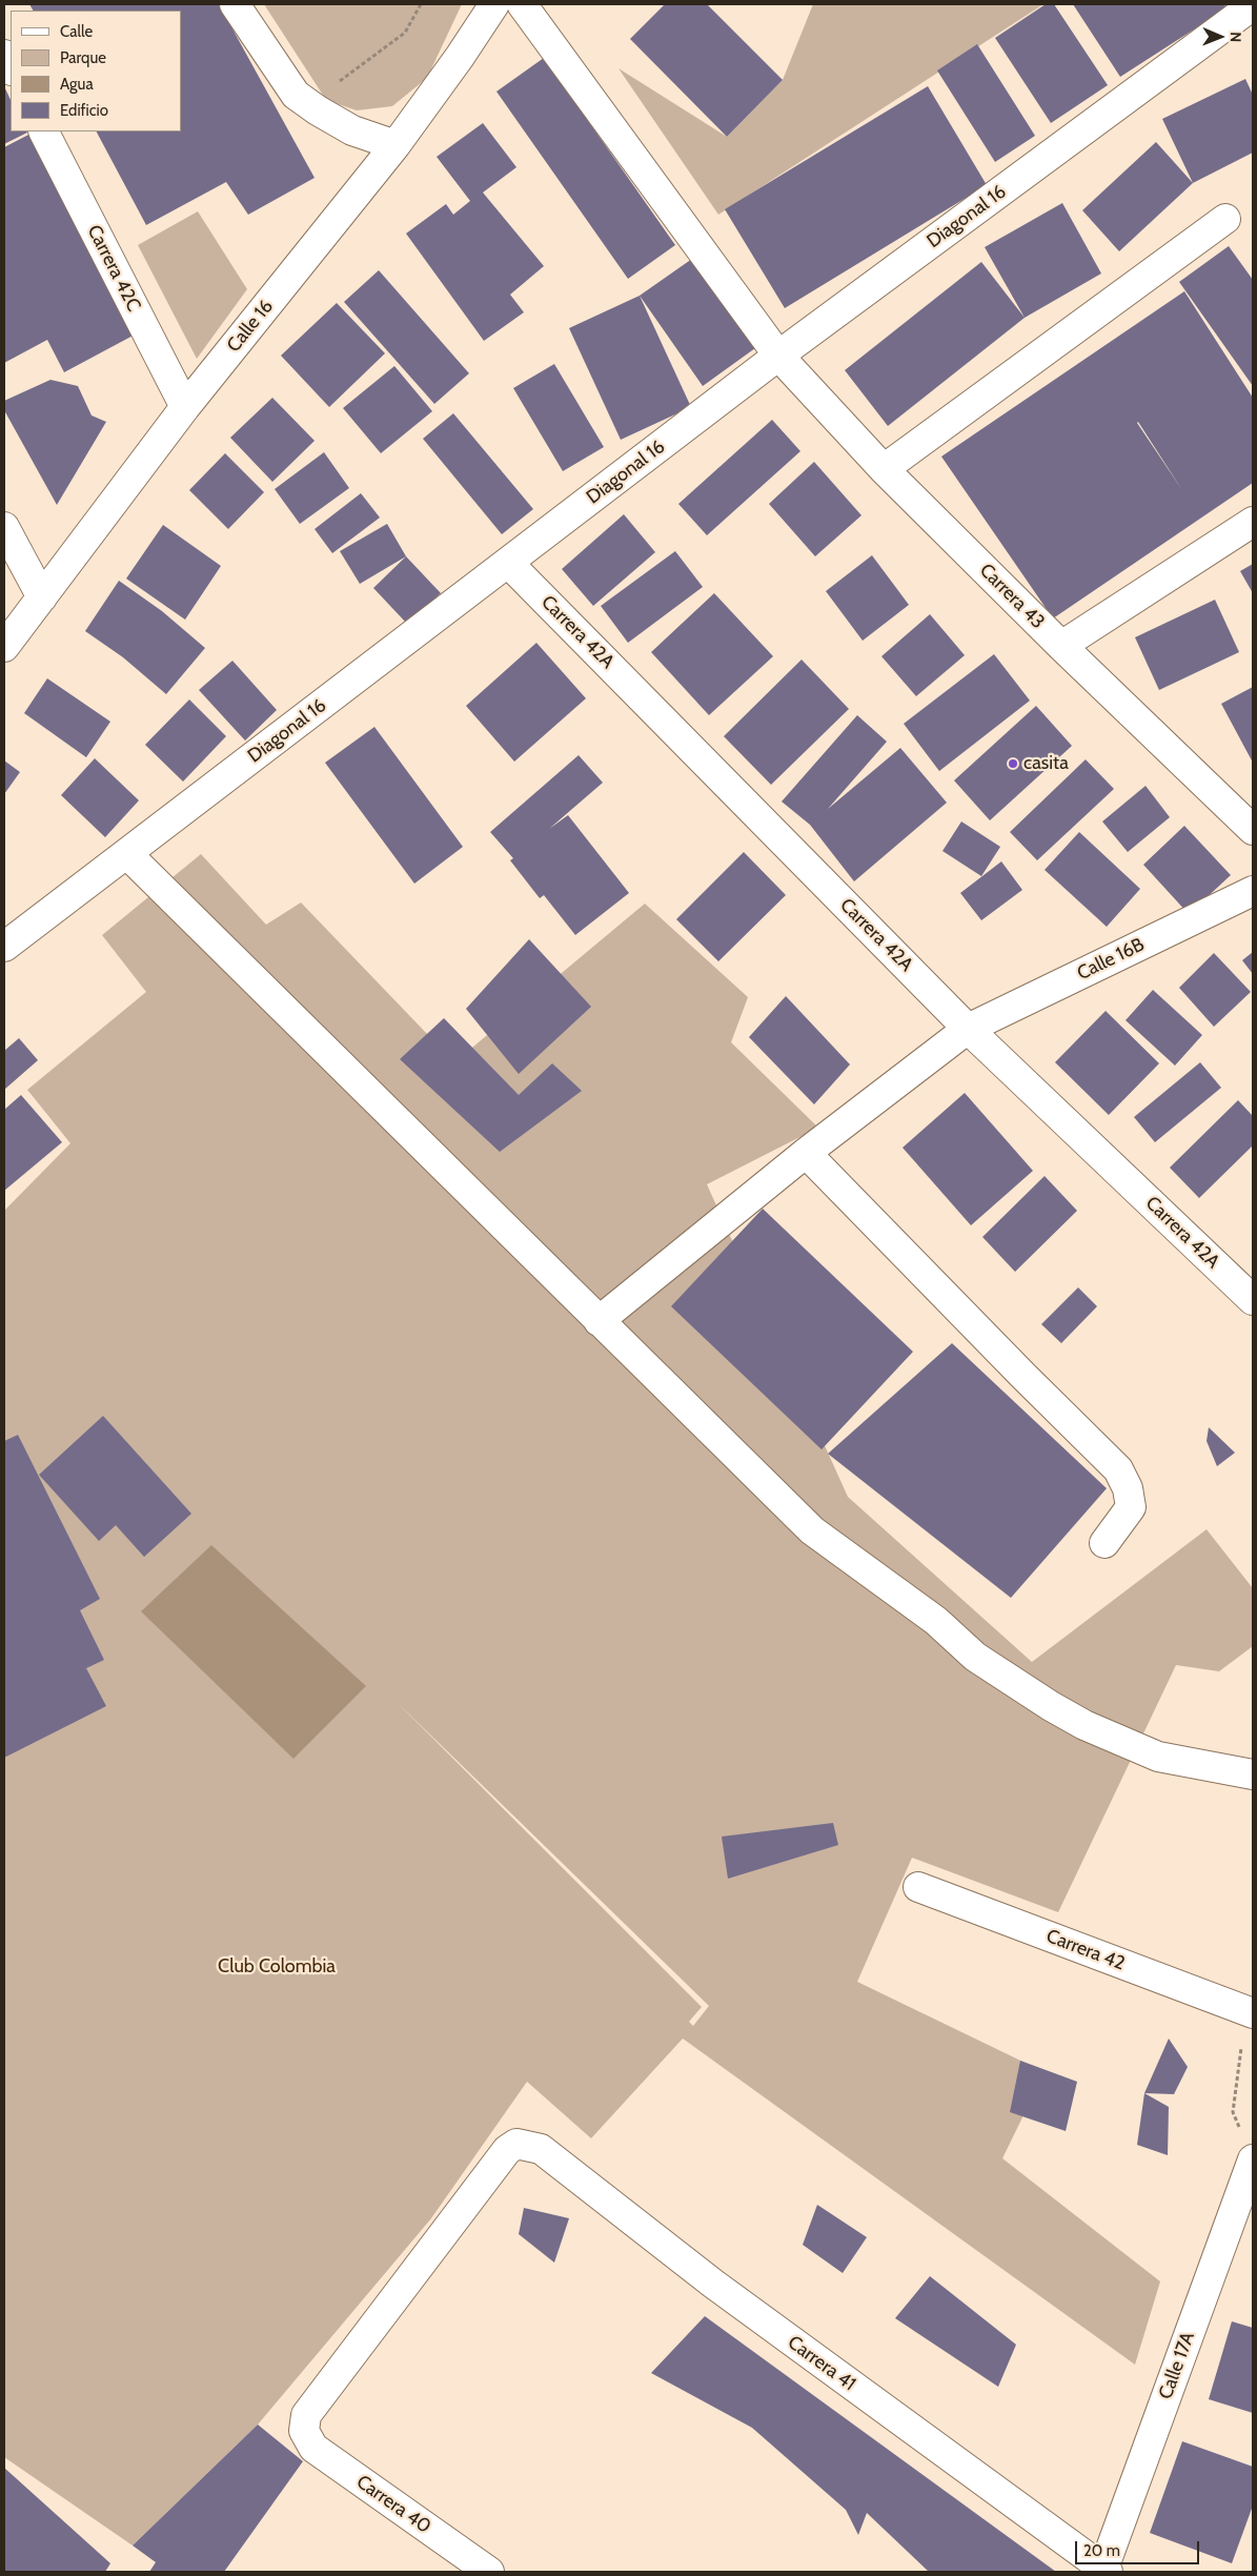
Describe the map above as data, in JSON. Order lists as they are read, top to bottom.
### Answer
{
  "streets": {
    "street": [
      "Diagonal 16",
      "Carrera 42C",
      "Calle 16",
      "Carrera 43",
      "Carrera 42A",
      "Calle 16B",
      "Carrera 42",
      "Carrera 41",
      "Calle 17A",
      "Carrera 40"
    ]
  },
  "crossings": [
    ["Diagonal 16", "Carrera 43"],
    ["Diagonal 16", "Carrera 42A"],
    ["Carrera 42C", "Calle 16"],
    ["Carrera 42A", "Calle 16B"],
    ["Carrera 41", "Calle 17A"],
    ["Carrera 41", "Carrera 40"]
  ],
  "parks": ["Club Colombia"],
  "places": ["casita"],
  "legend": [
    "Calle",
    "Parque",
    "Agua",
    "Edificio"
  ],
  "scale_bar": "20 m",
  "north": "right"
}
